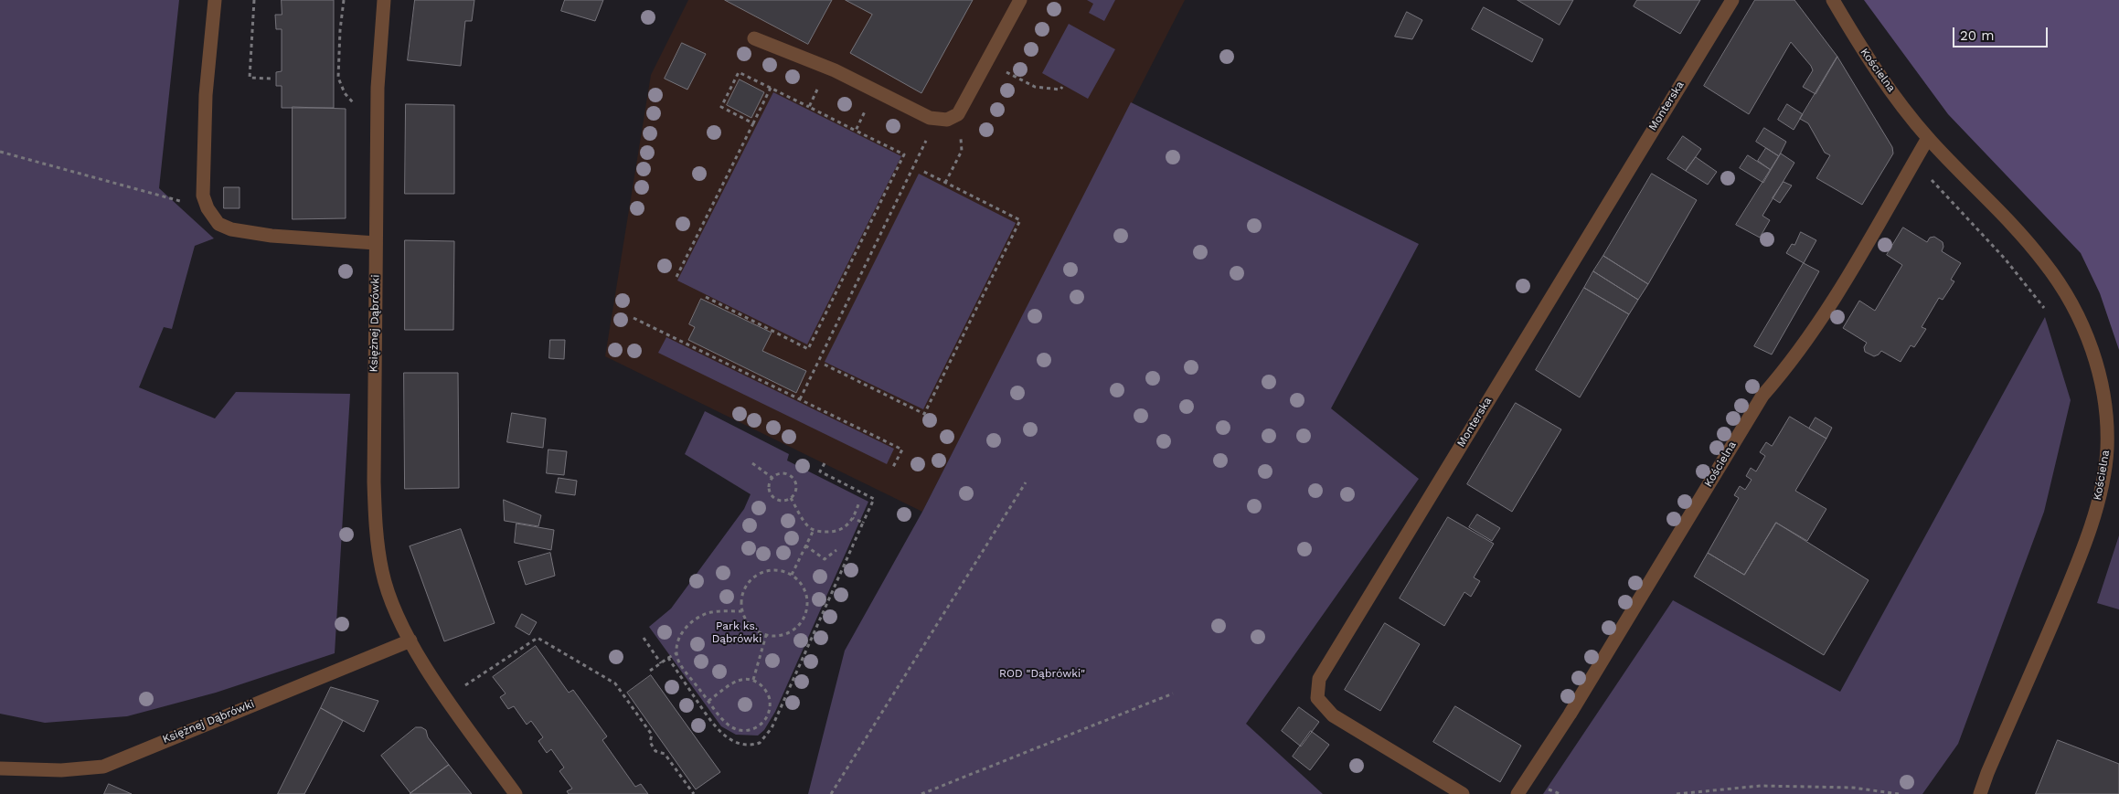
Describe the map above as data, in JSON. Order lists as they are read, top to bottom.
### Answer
{
  "streets": {
    "street": ["Kościelna", "Monterska", "Księżnej Dąbrówki"]
  },
  "parks": ["Park ks. Dąbrówki", "ROD \"Dąbrówki\""],
  "scale_bar": "20 m"
}
